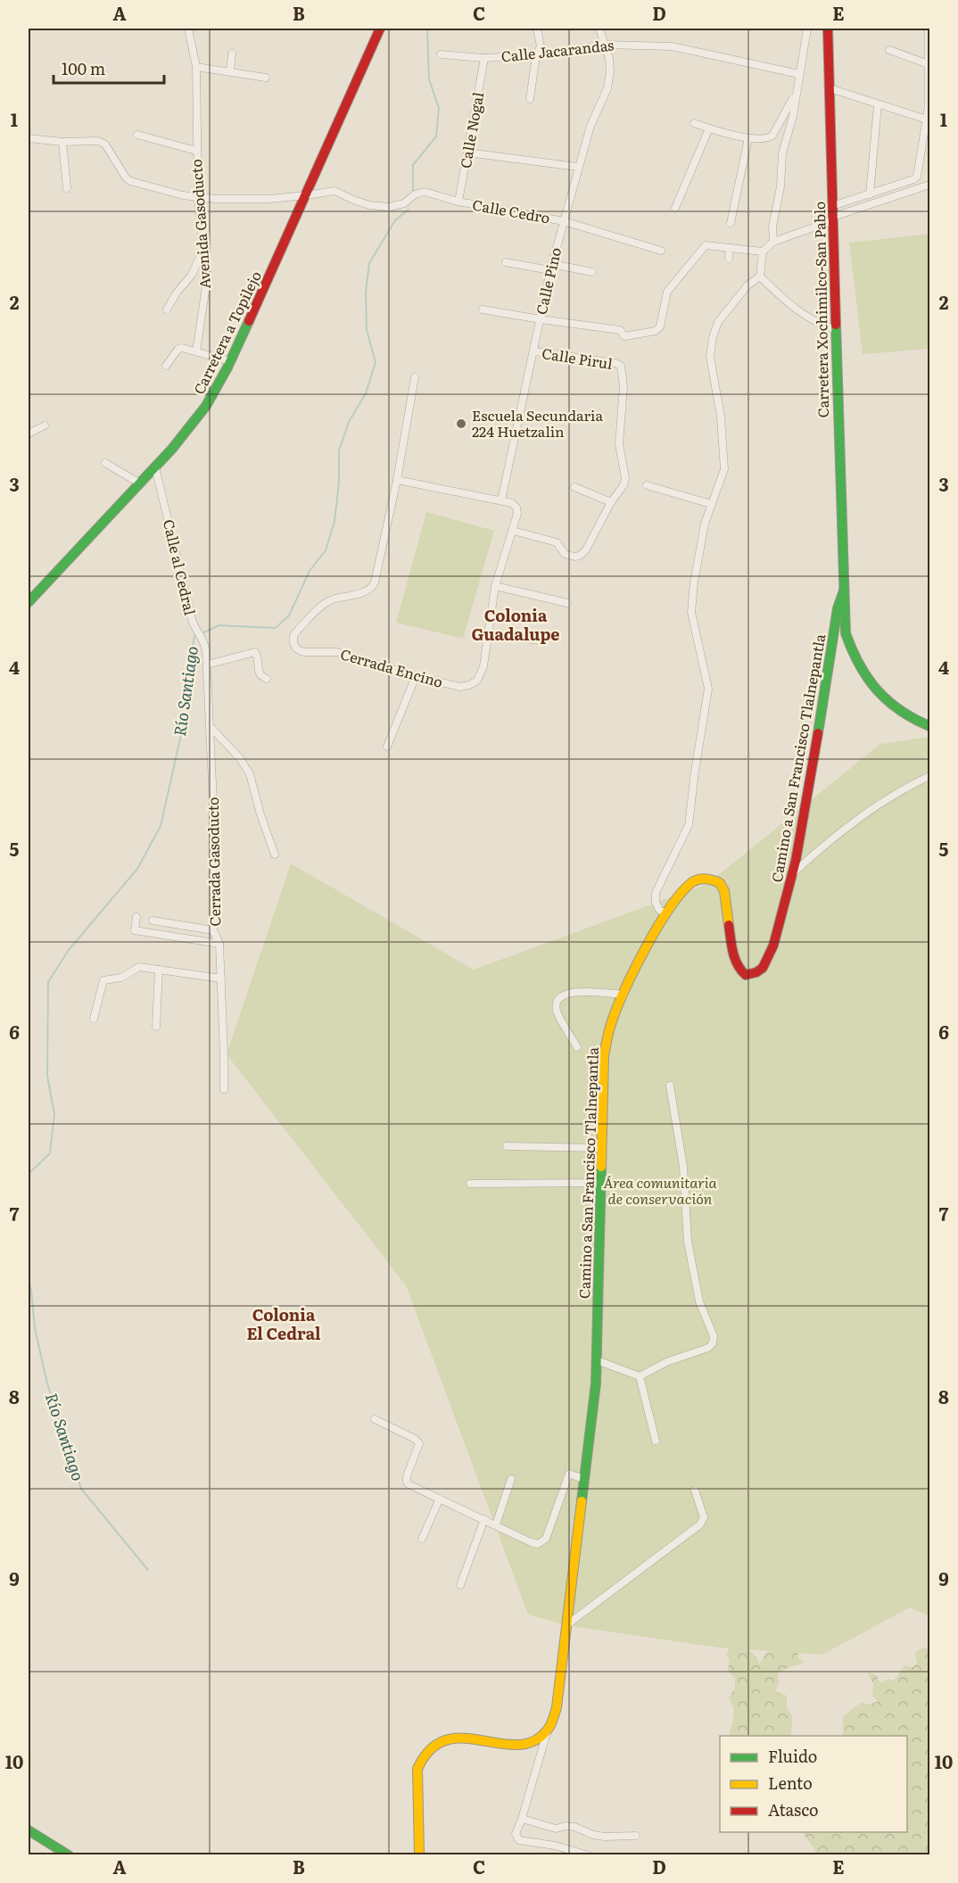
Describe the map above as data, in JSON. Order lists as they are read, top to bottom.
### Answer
{
  "streets": {
    "street": [
      "Calle Jacarandas",
      "Calle Nogal",
      "Calle Cedro",
      "Avenida Gasoducto",
      "Calle Pino",
      "Carretera Xochimilco-San Pablo",
      "Carretera a Topilejo",
      "Calle Pirul",
      "Calle al Cedral",
      "Cerrada Encino",
      "Camino a San Francisco Tlalnepantla",
      "Cerrada Gasoducto"
    ]
  },
  "crossings": [
    ["Calle Jacarandas", "Calle Nogal"],
    ["Calle Jacarandas", "Calle Pino"],
    ["Calle Nogal", "Calle Cedro"],
    ["Calle Cedro", "Avenida Gasoducto"],
    ["Calle Cedro", "Calle Pino"],
    ["Calle Cedro", "Carretera a Topilejo"],
    ["Calle Pino", "Calle Pirul"],
    ["Carretera Xochimilco-San Pablo", "Camino a San Francisco Tlalnepantla"],
    ["Carretera a Topilejo", "Calle al Cedral"],
    ["Calle al Cedral", "Cerrada Gasoducto"]
  ],
  "districts": ["Colonia Guadalupe", "Colonia El Cedral"],
  "water": ["Río Santiago"],
  "parks": ["Área comunitaria de conservación"],
  "places": ["Escuela Secundaria 224 Huetzalin"],
  "legend": ["Fluido", "Lento", "Atasco"],
  "scale_bar": "100 m",
  "grid": {
    "columns": [
      "A",
      "B",
      "C",
      "D",
      "E"
    ],
    "rows": [
      "1",
      "2",
      "3",
      "4",
      "5",
      "6",
      "7",
      "8",
      "9",
      "10"
    ]
  }
}
